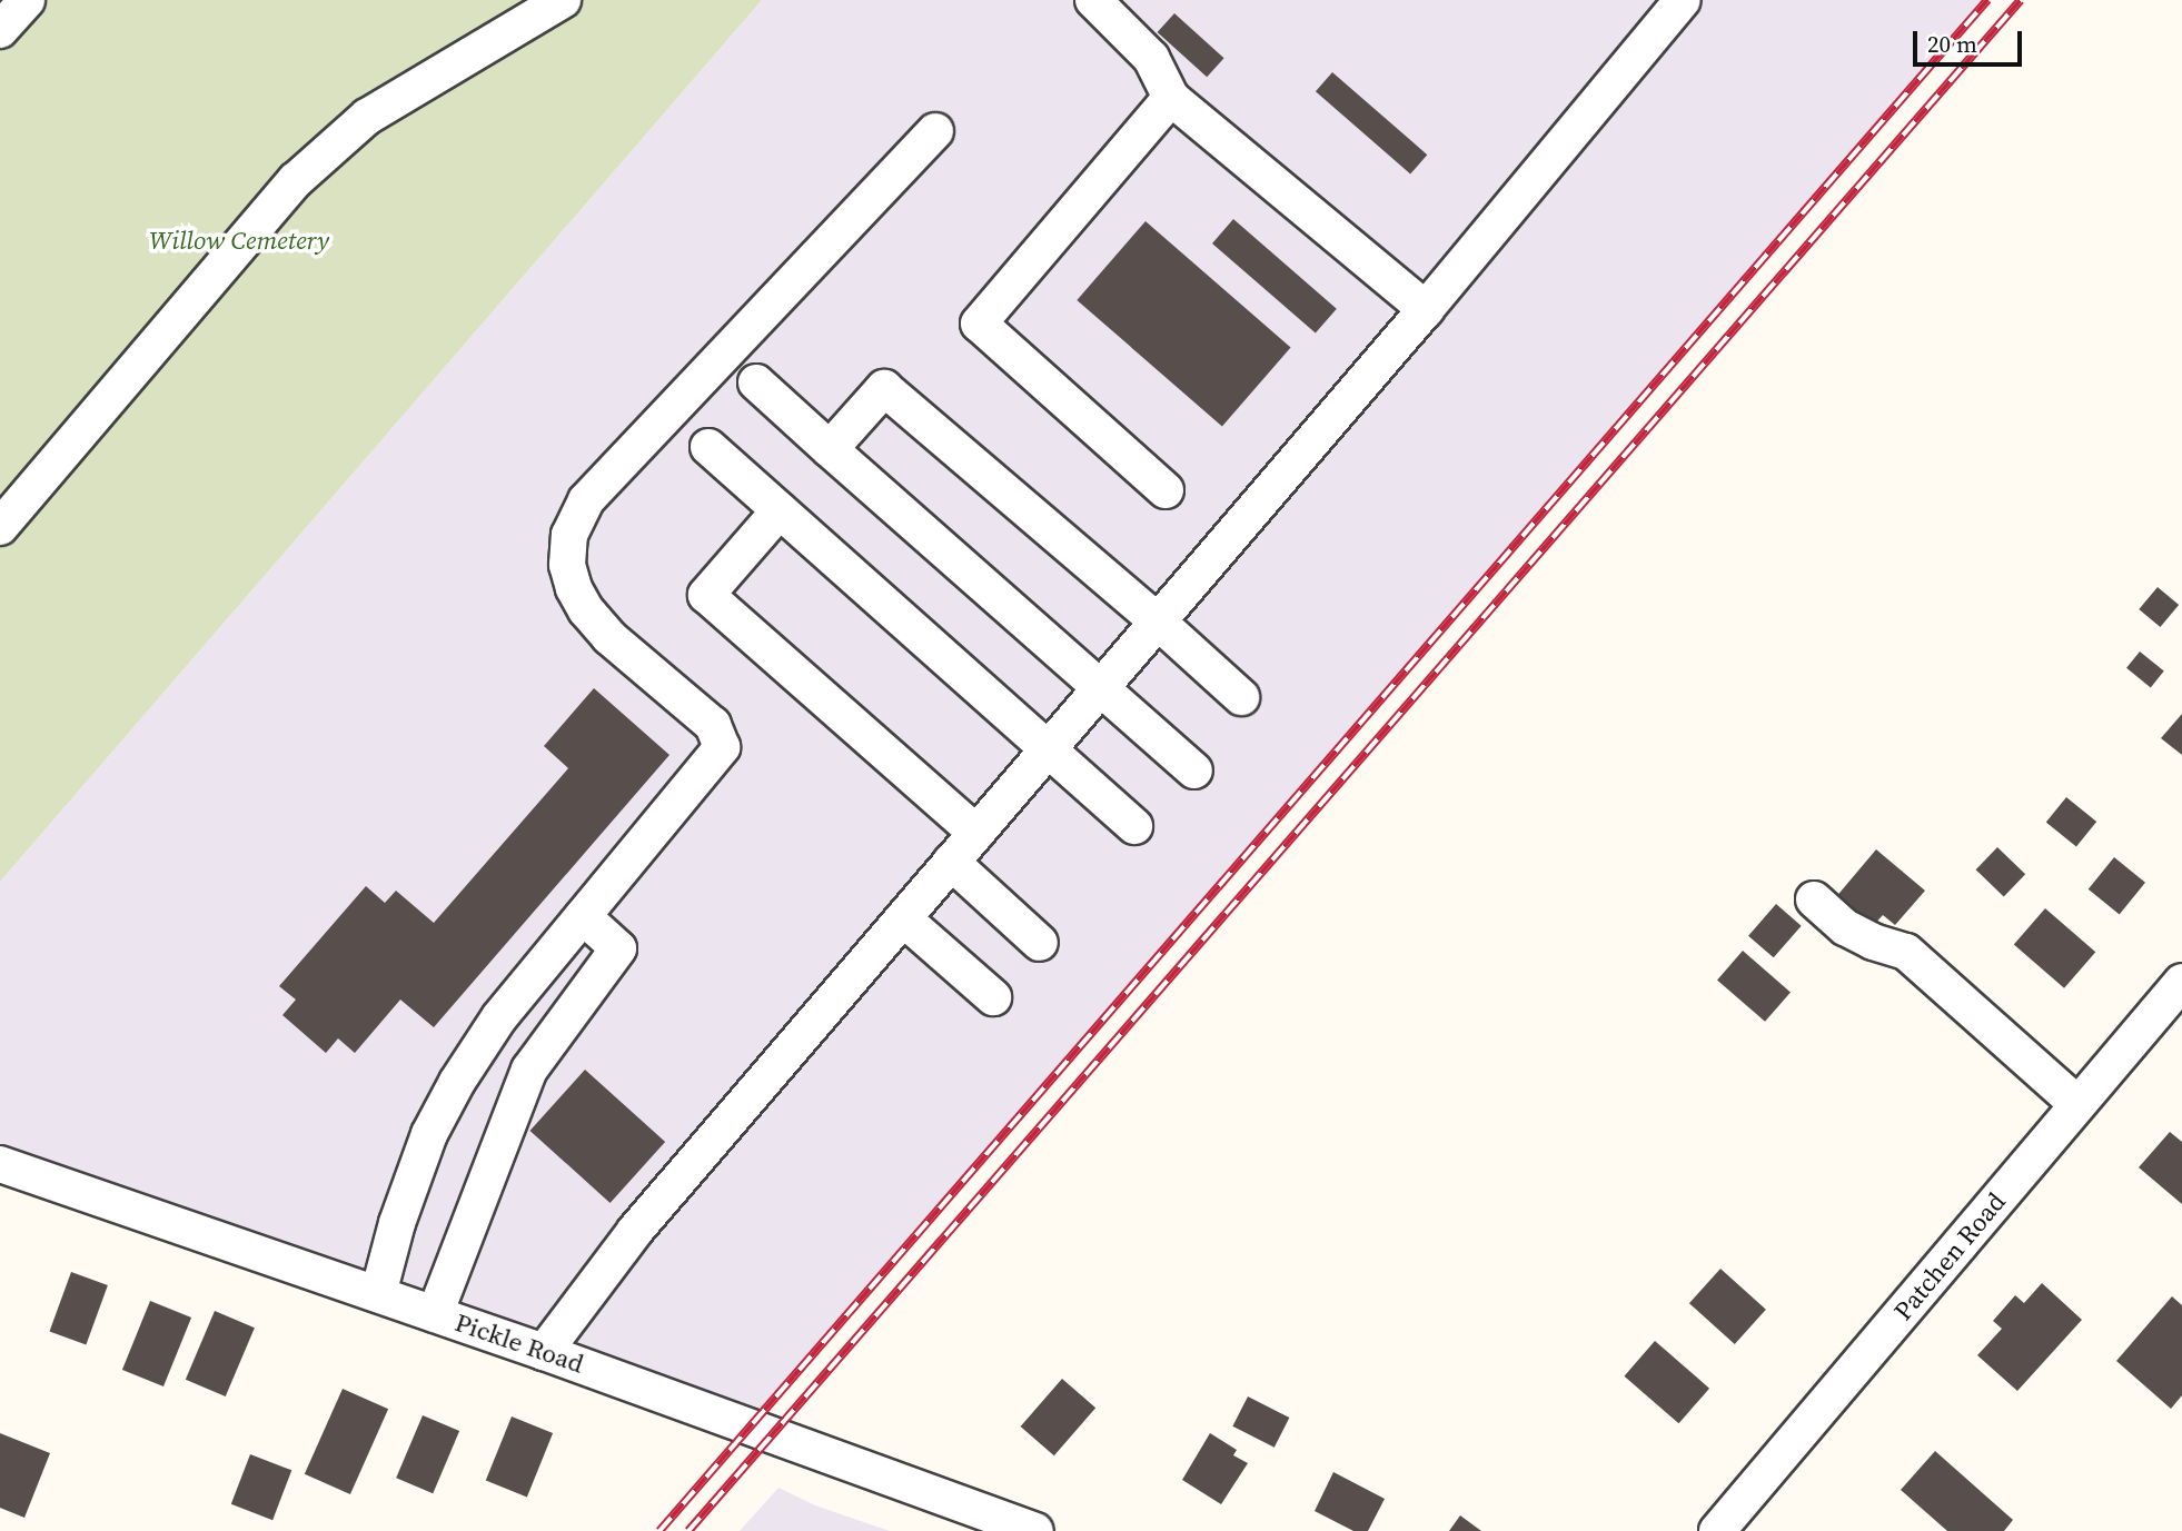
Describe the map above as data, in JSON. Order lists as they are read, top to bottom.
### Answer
{
  "streets": {
    "street": ["Patchen Road", "Pickle Road"]
  },
  "parks": ["Willow Cemetery"],
  "scale_bar": "20 m"
}
